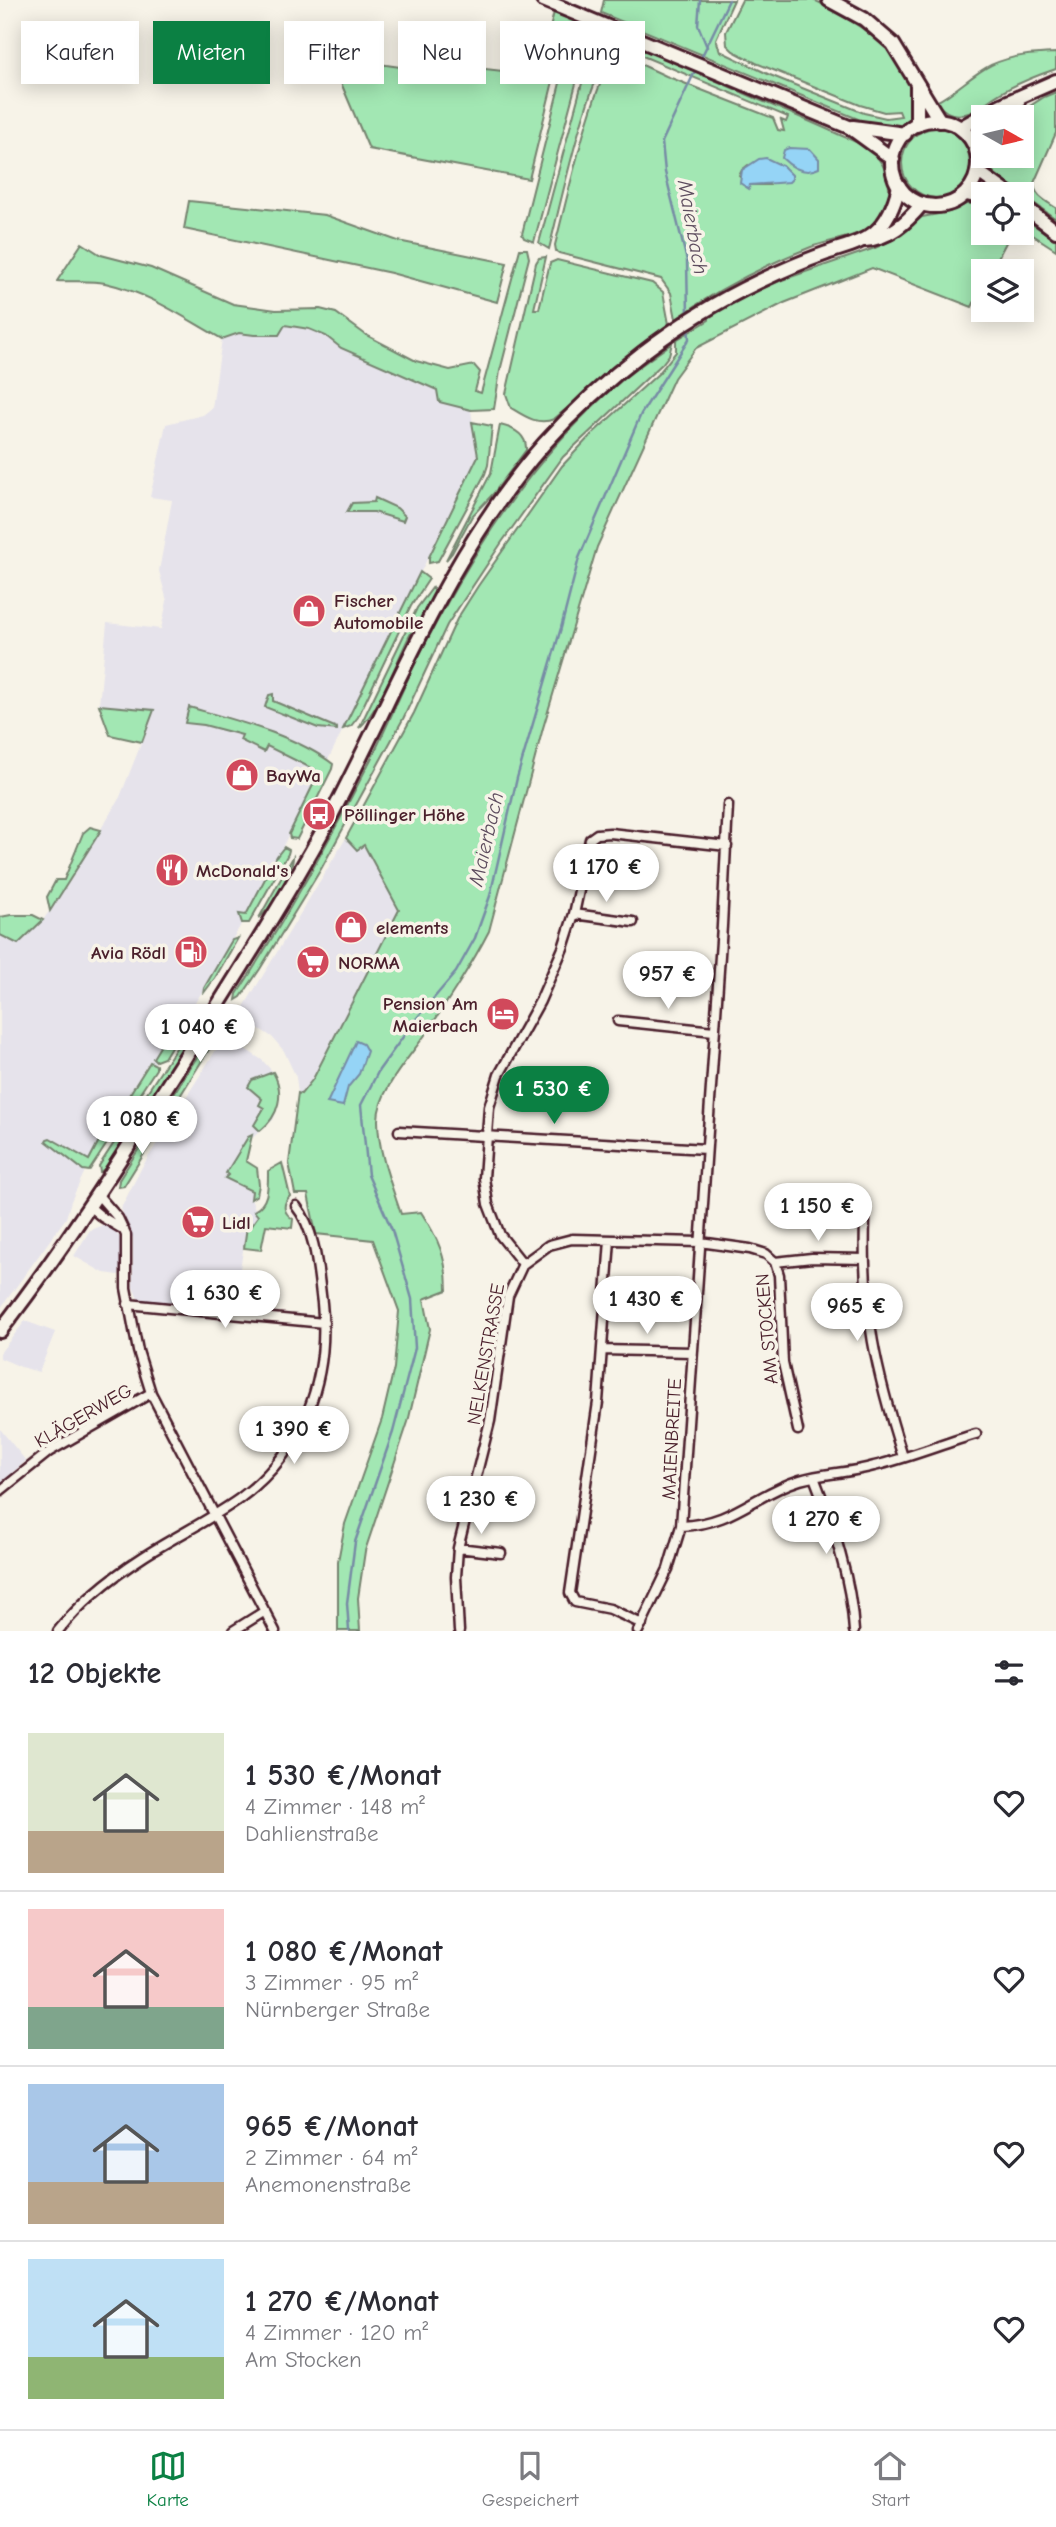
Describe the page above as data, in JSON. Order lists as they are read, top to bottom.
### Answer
{
  "streets": {
    "street": [
      "AM STOCKEN",
      "NELKENSTRASSE",
      "KLÄGERWEG",
      "MAIENBREITE"
    ]
  },
  "crossings": [
    ["AM STOCKEN", "NELKENSTRASSE"],
    ["AM STOCKEN", "MAIENBREITE"],
    ["NELKENSTRASSE", "MAIENBREITE"]
  ],
  "water": ["Maierbach"],
  "places": {
    "shop": ["Fischer Automobile", "BayWa", "elements"],
    "bus stop": ["Pöllinger Höhe"],
    "restaurant": ["McDonald's"],
    "fuel station": ["Avia Rödl"],
    "supermarket": ["NORMA", "Lidl"],
    "hotel": ["Pension Am Maierbach"]
  },
  "north": "right",
  "page": {
    "chip": [
      "Kaufen",
      "Mieten",
      "Filter",
      "Neu",
      "Wohnung"
    ],
    "price": [
      "1 170 €",
      "957 €",
      "1 040 €",
      "1 530 €",
      "1 080 €",
      "1 150 €",
      "1 630 €",
      "1 430 €",
      "965 €",
      "1 390 €",
      "1 230 €",
      "1 270 €"
    ],
    "heading": "12 Objekte",
    "list": [
      {
        "name": "1 530 €/Monat",
        "note": "4 Zimmer · 148 m² · Dahlienstraße"
      },
      {
        "name": "1 080 €/Monat",
        "note": "3 Zimmer · 95 m² · Nürnberger Straße"
      },
      {
        "name": "965 €/Monat",
        "note": "2 Zimmer · 64 m² · Anemonenstraße"
      },
      {
        "name": "1 270 €/Monat",
        "note": "4 Zimmer · 120 m² · Am Stocken"
      }
    ],
    "tabs": ["Karte", "Gespeichert", "Start"]
  }
}
